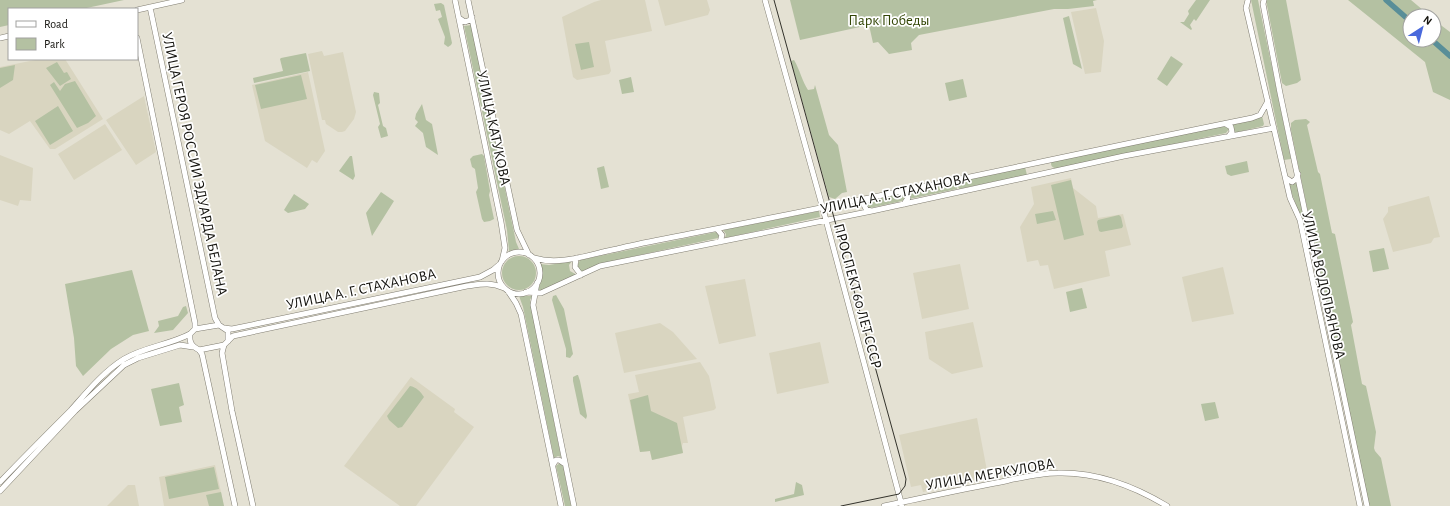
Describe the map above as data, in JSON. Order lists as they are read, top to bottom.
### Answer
{
  "streets": {
    "main road": [
      "УЛИЦА КАТУКОВА",
      "УЛИЦА ГЕРОЯ РОССИИ ЭДУАРДА БЕЛАНА",
      "УЛИЦА А. Г. СТАХАНОВА",
      "УЛИЦА ВОДОПЬЯНОВА",
      "ПРОСПЕКТ 60 ЛЕТ СССР",
      "УЛИЦА МЕРКУЛОВА"
    ]
  },
  "crossings": [
    ["УЛИЦА КАТУКОВА", "УЛИЦА А. Г. СТАХАНОВА"],
    ["УЛИЦА ГЕРОЯ РОССИИ ЭДУАРДА БЕЛАНА", "УЛИЦА А. Г. СТАХАНОВА"],
    ["УЛИЦА А. Г. СТАХАНОВА", "УЛИЦА ВОДОПЬЯНОВА"],
    ["УЛИЦА А. Г. СТАХАНОВА", "ПРОСПЕКТ 60 ЛЕТ СССР"],
    ["ПРОСПЕКТ 60 ЛЕТ СССР", "УЛИЦА МЕРКУЛОВА"]
  ],
  "parks": ["Парк Победы"],
  "legend": ["Road", "Park"],
  "north": "top right"
}
